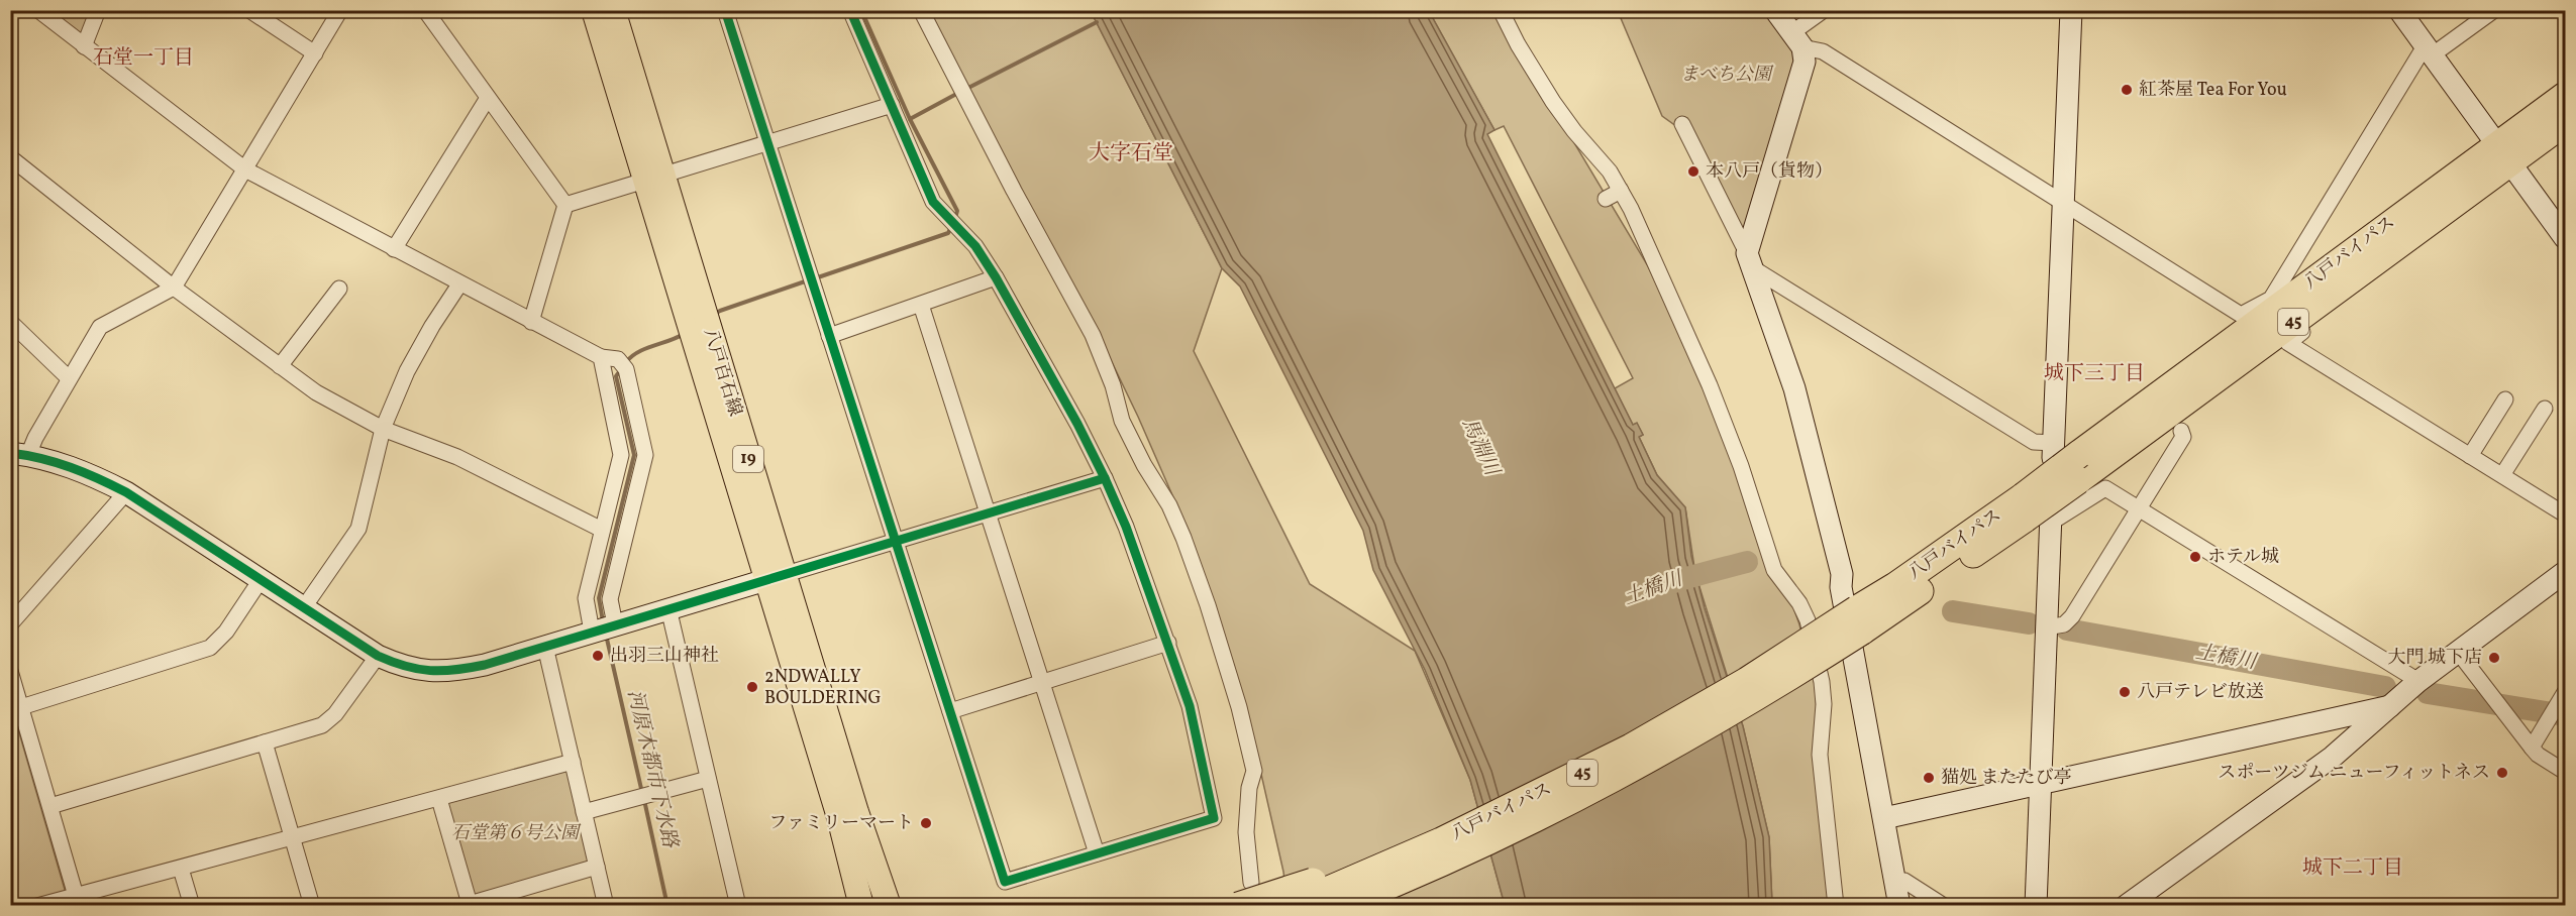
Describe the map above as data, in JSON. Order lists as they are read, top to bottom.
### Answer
{
  "streets": {
    "highway": ["八戸バイパス", "45"],
    "main road": ["八戸百石線", "19"]
  },
  "districts": [
    "石堂一丁目",
    "大字石堂",
    "城下三丁目",
    "城下二丁目"
  ],
  "water": ["馬淵川", "土橋川", "河原木都市下水路"],
  "parks": ["まべち公園", "石堂第６号公園"],
  "places": [
    "紅茶屋 Tea For You",
    "本八戸（貨物）",
    "ホテル城",
    "出羽三山神社",
    "大門 城下店",
    "2NDWALLY BOULDERING",
    "八戸テレビ放送",
    "スポーツジム ニューフィットネス",
    "猫処 またたび亭",
    "ファミリーマート"
  ]
}
